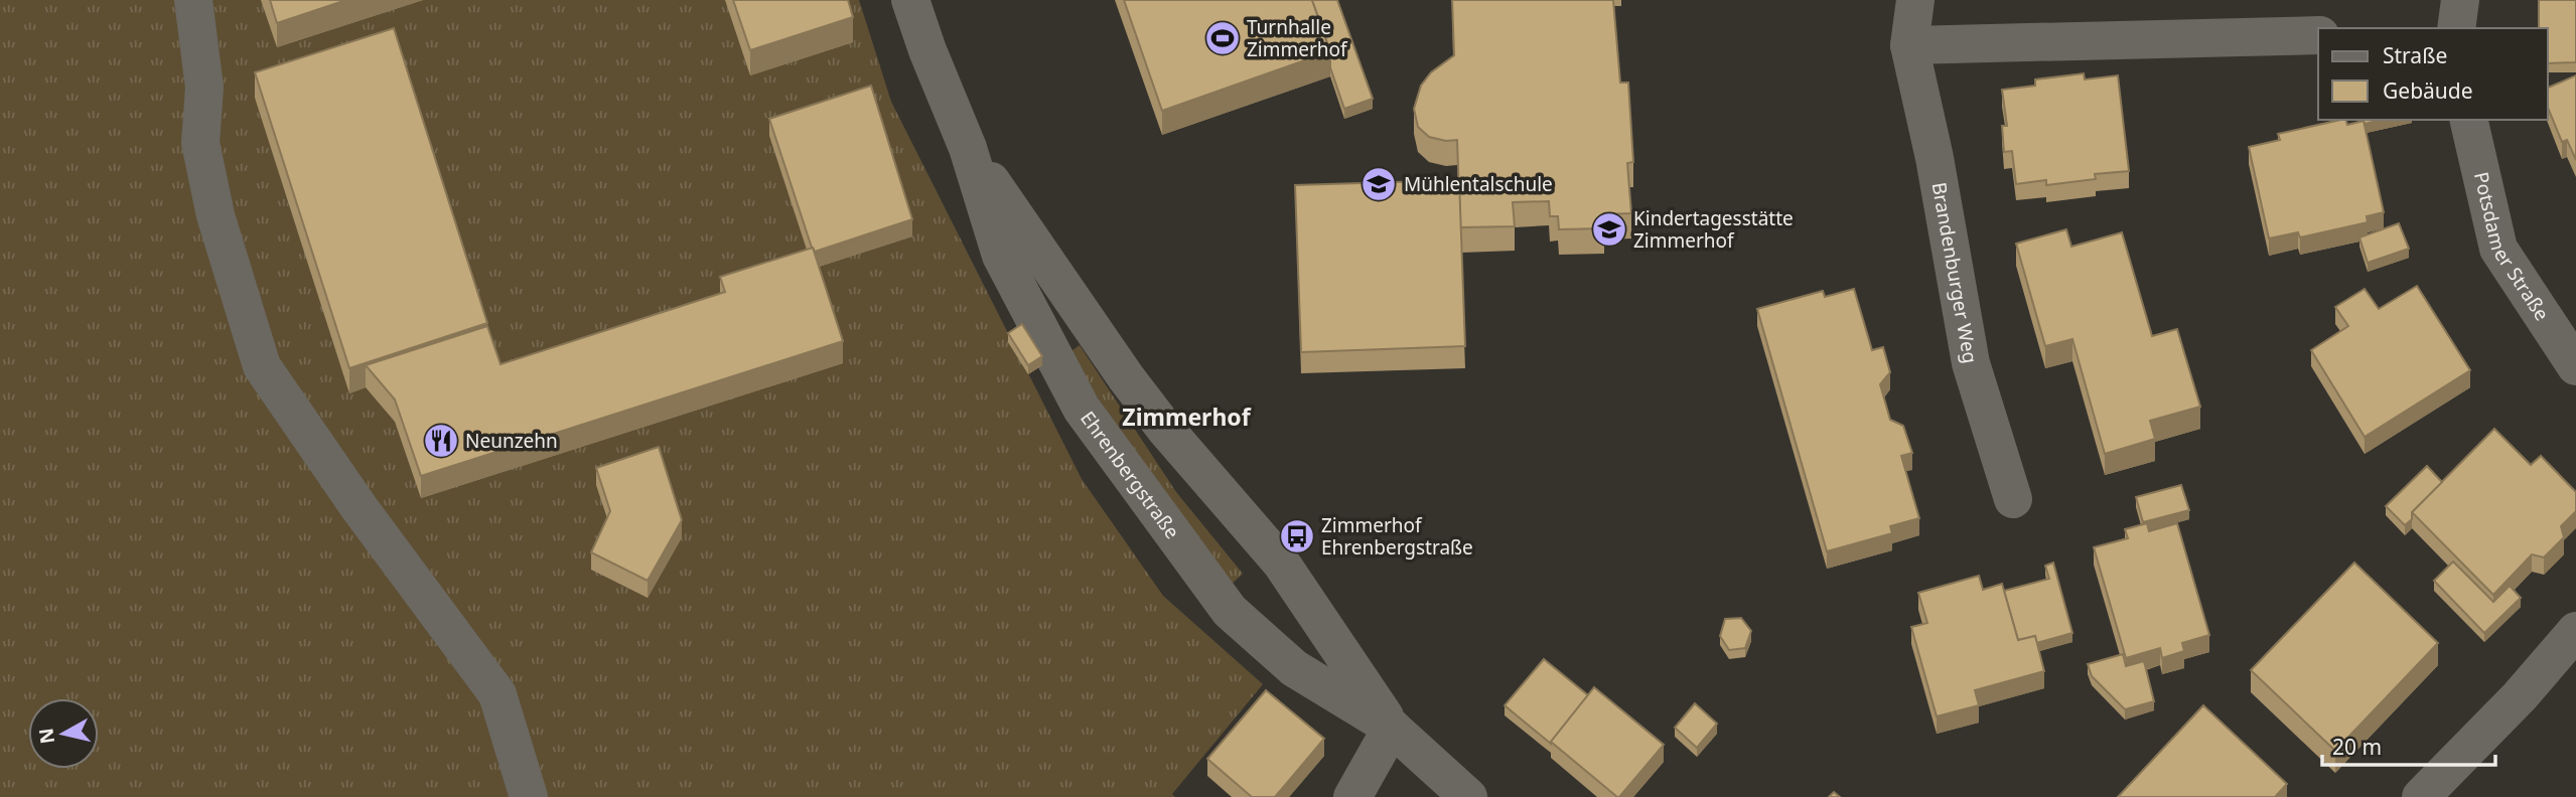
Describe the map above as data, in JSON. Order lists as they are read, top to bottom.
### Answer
{
  "streets": {
    "street": ["Potsdamer Straße", "Brandenburger Weg", "Ehrenbergstraße"]
  },
  "districts": ["Zimmerhof"],
  "places": {
    "sports": ["Turnhalle Zimmerhof"],
    "school or university": ["Mühlentalschule", "Kindertagesstätte Zimmerhof"],
    "restaurant": ["Neunzehn"],
    "bus stop": ["Zimmerhof Ehrenbergstraße"]
  },
  "legend": ["Straße", "Gebäude"],
  "scale_bar": "20 m",
  "north": "left"
}
